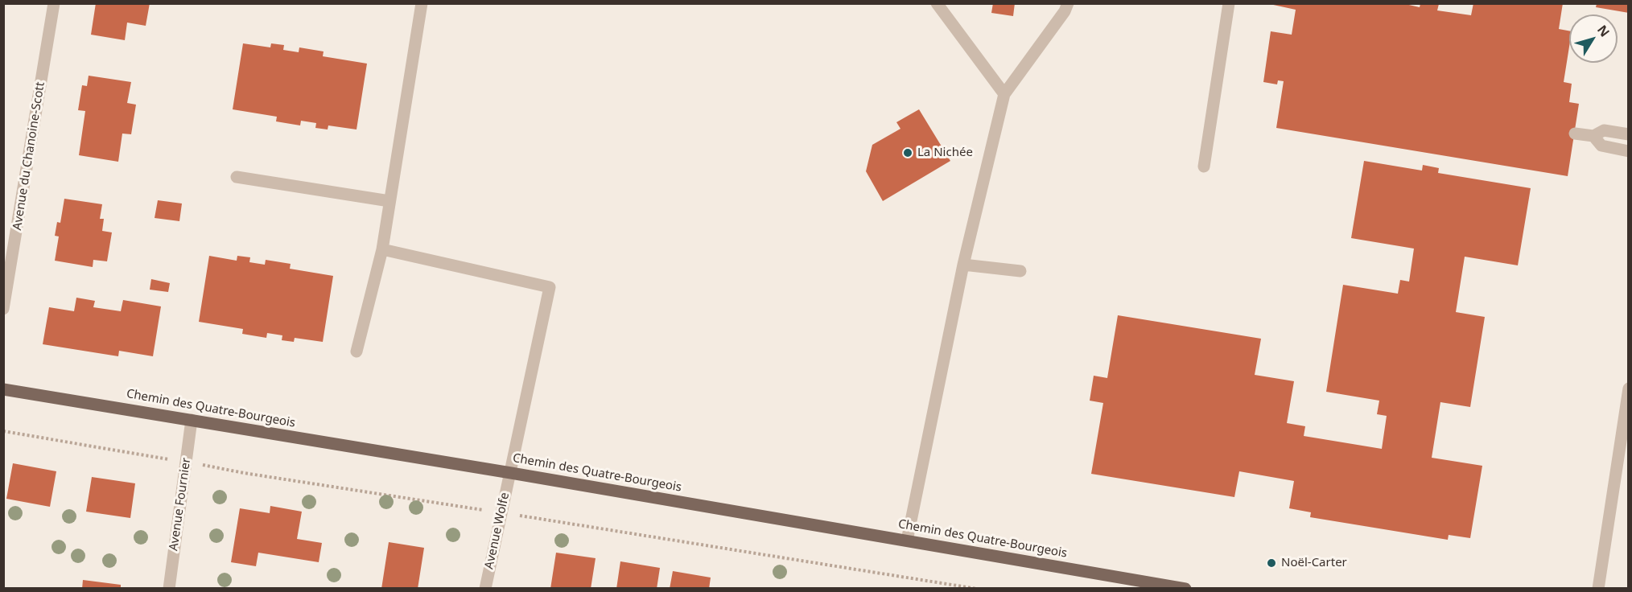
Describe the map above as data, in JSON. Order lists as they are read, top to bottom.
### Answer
{
  "streets": {
    "main road": ["Chemin des Quatre-Bourgeois"],
    "street": ["Avenue du Chanoine-Scott", "Avenue Fournier", "Avenue Wolfe"]
  },
  "crossings": [
    ["Chemin des Quatre-Bourgeois", "Avenue Fournier"],
    ["Chemin des Quatre-Bourgeois", "Avenue Wolfe"]
  ],
  "places": ["La Nichée", "Noël-Carter"],
  "north": "top right"
}
